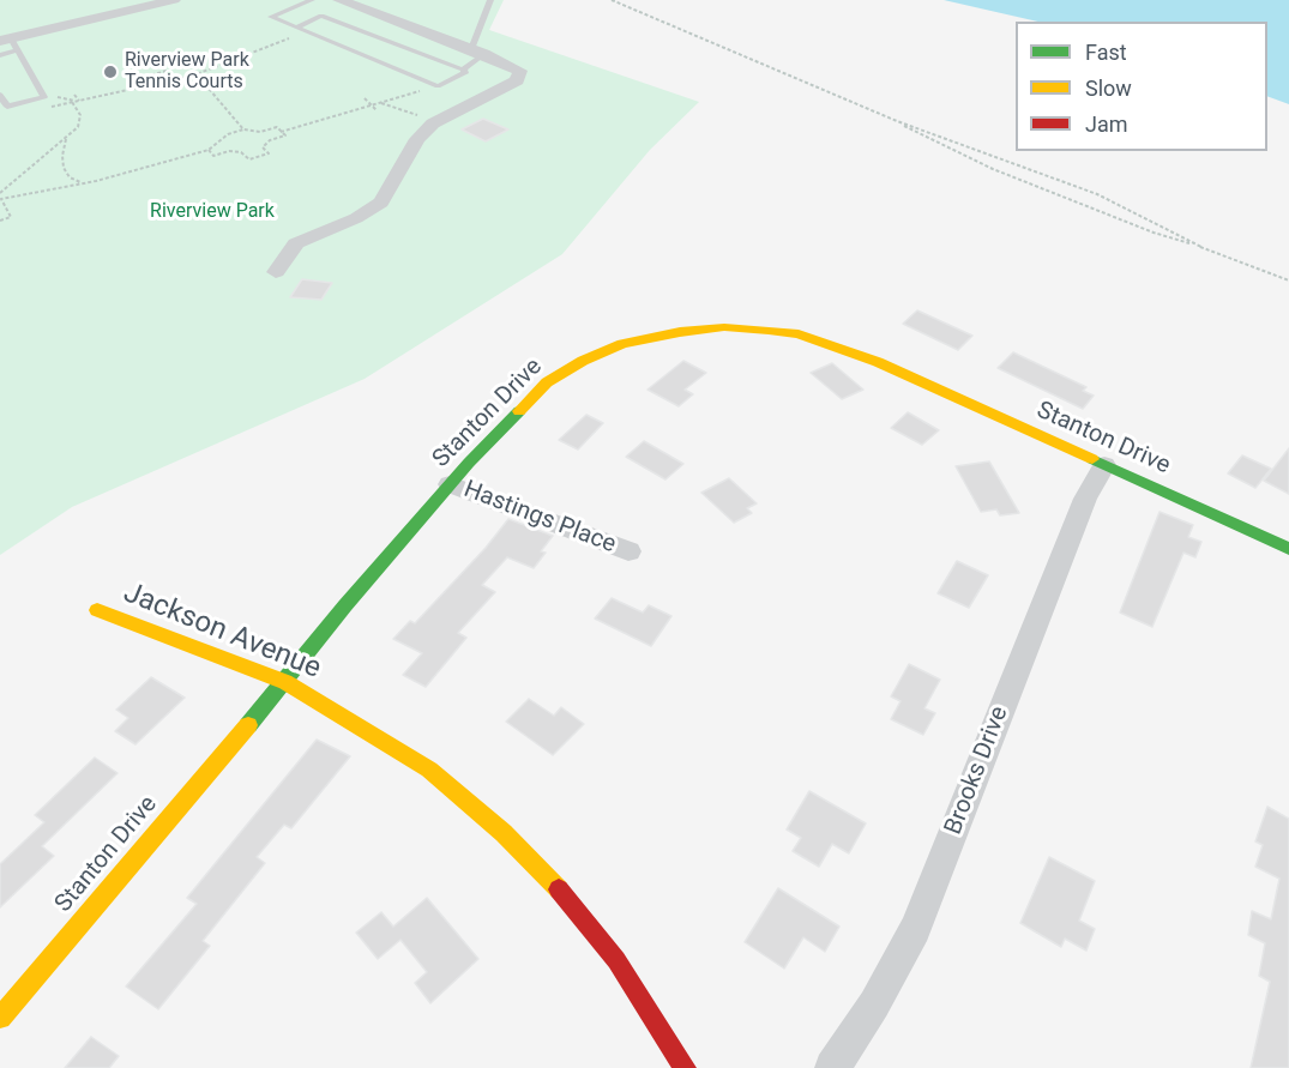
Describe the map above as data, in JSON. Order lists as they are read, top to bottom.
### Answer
{
  "streets": {
    "street": [
      "Stanton Drive",
      "Hastings Place",
      "Jackson Avenue",
      "Brooks Drive"
    ]
  },
  "crossings": [
    ["Stanton Drive", "Hastings Place"],
    ["Stanton Drive", "Jackson Avenue"],
    ["Stanton Drive", "Brooks Drive"]
  ],
  "parks": ["Riverview Park"],
  "places": ["Riverview Park Tennis Courts"],
  "legend": ["Fast", "Slow", "Jam"]
}
